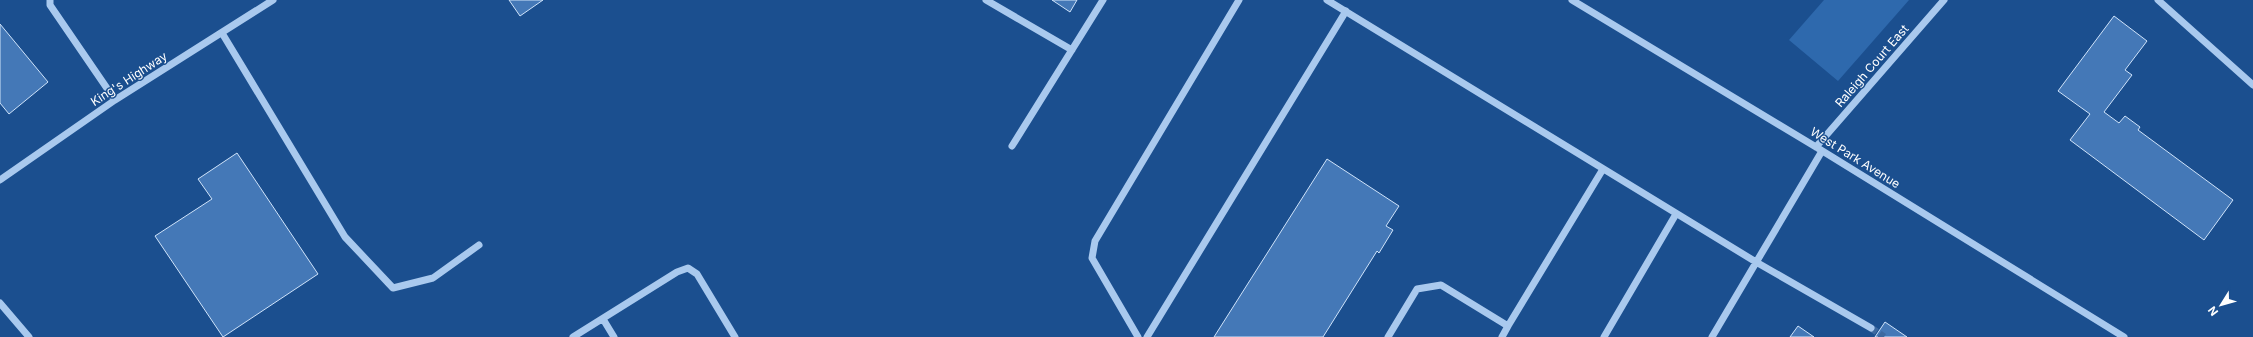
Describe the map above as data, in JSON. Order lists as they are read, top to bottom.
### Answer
{
  "streets": {
    "street": ["Raleigh Court East", "King's Highway", "West Park Avenue"]
  },
  "crossings": [
    ["Raleigh Court East", "West Park Avenue"]
  ],
  "north": "bottom left"
}
